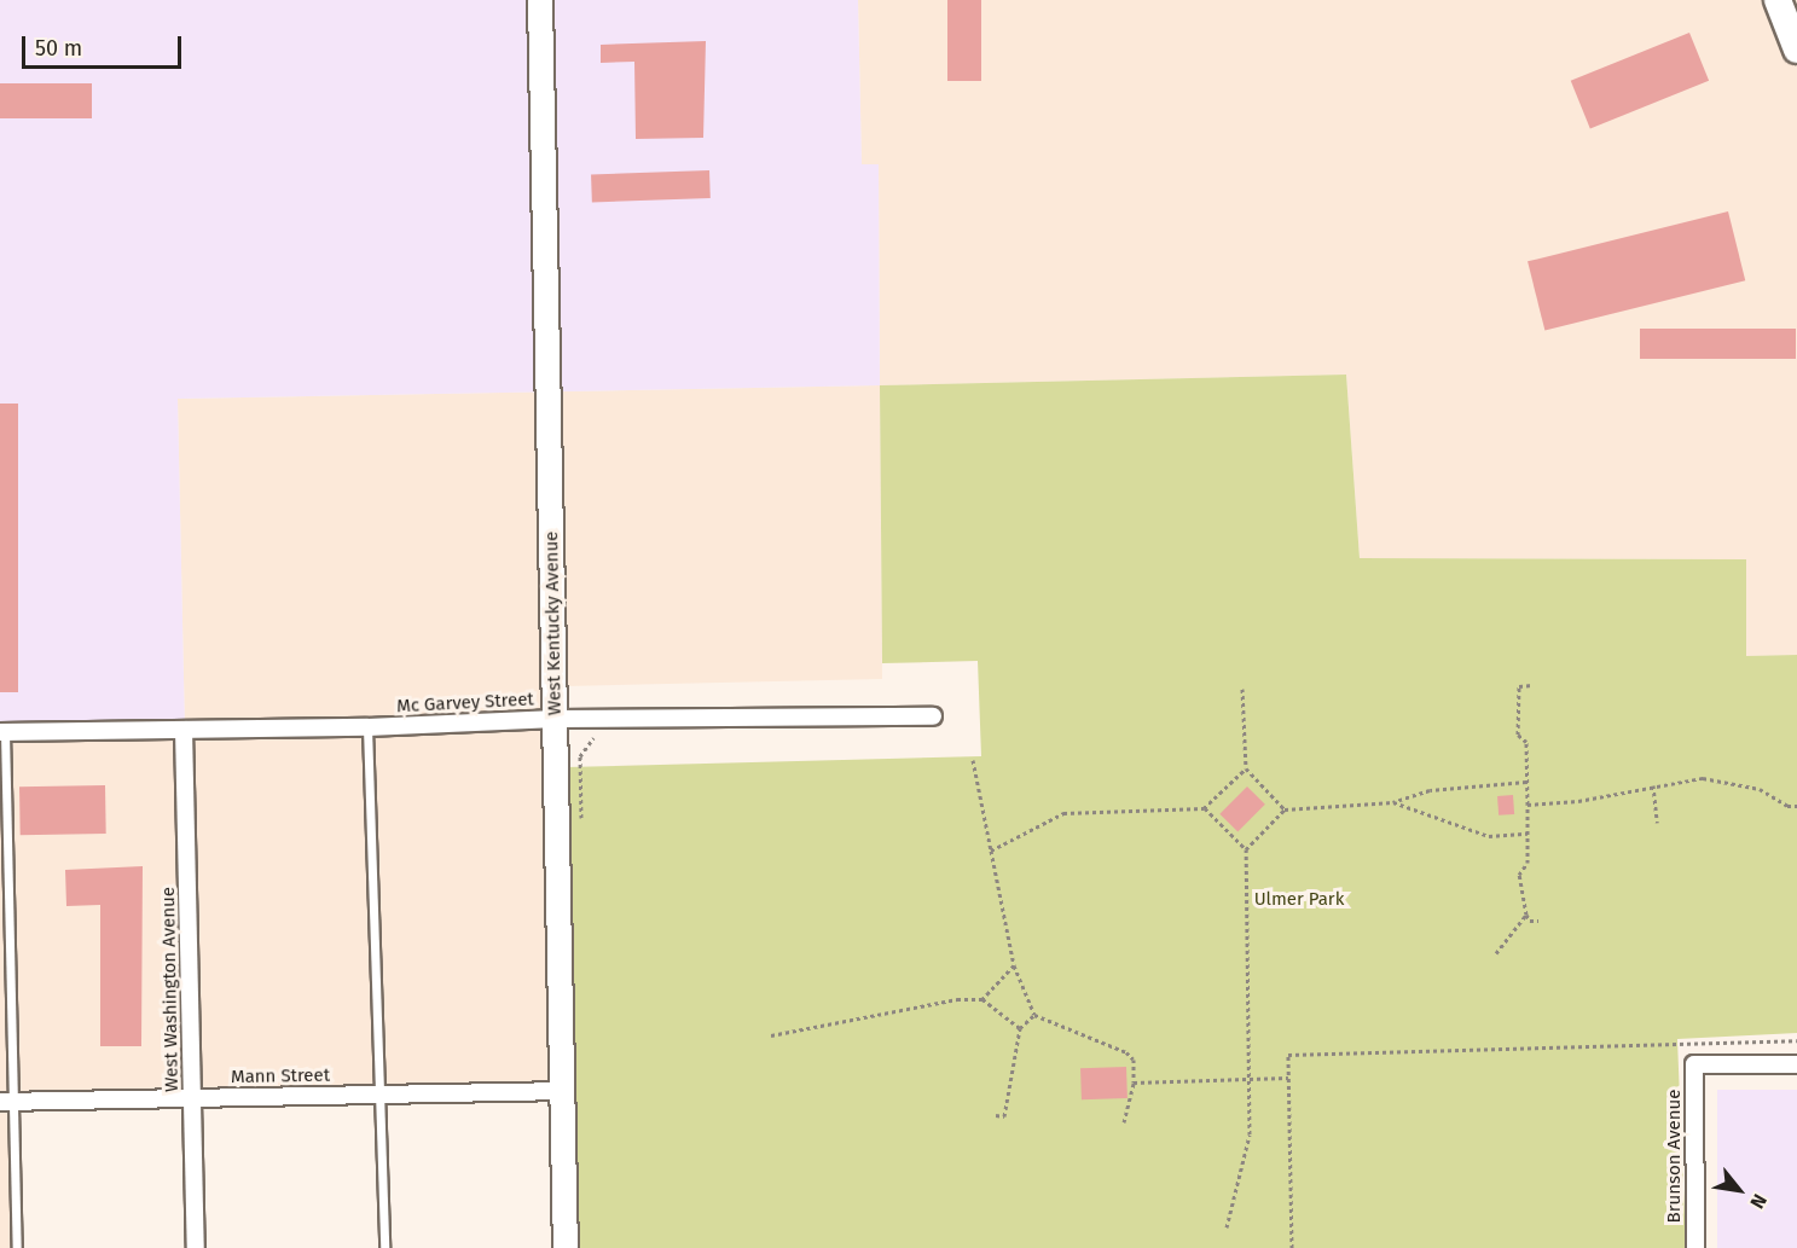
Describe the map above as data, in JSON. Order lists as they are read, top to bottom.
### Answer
{
  "streets": {
    "street": [
      "West Kentucky Avenue",
      "Mc Garvey Street",
      "West Washington Avenue",
      "Mann Street",
      "Brunson Avenue"
    ]
  },
  "crossings": [
    ["West Kentucky Avenue", "Mc Garvey Street"],
    ["West Kentucky Avenue", "Mann Street"],
    ["Mc Garvey Street", "West Washington Avenue"],
    ["West Washington Avenue", "Mann Street"]
  ],
  "parks": ["Ulmer Park"],
  "scale_bar": "50 m",
  "north": "bottom right"
}
